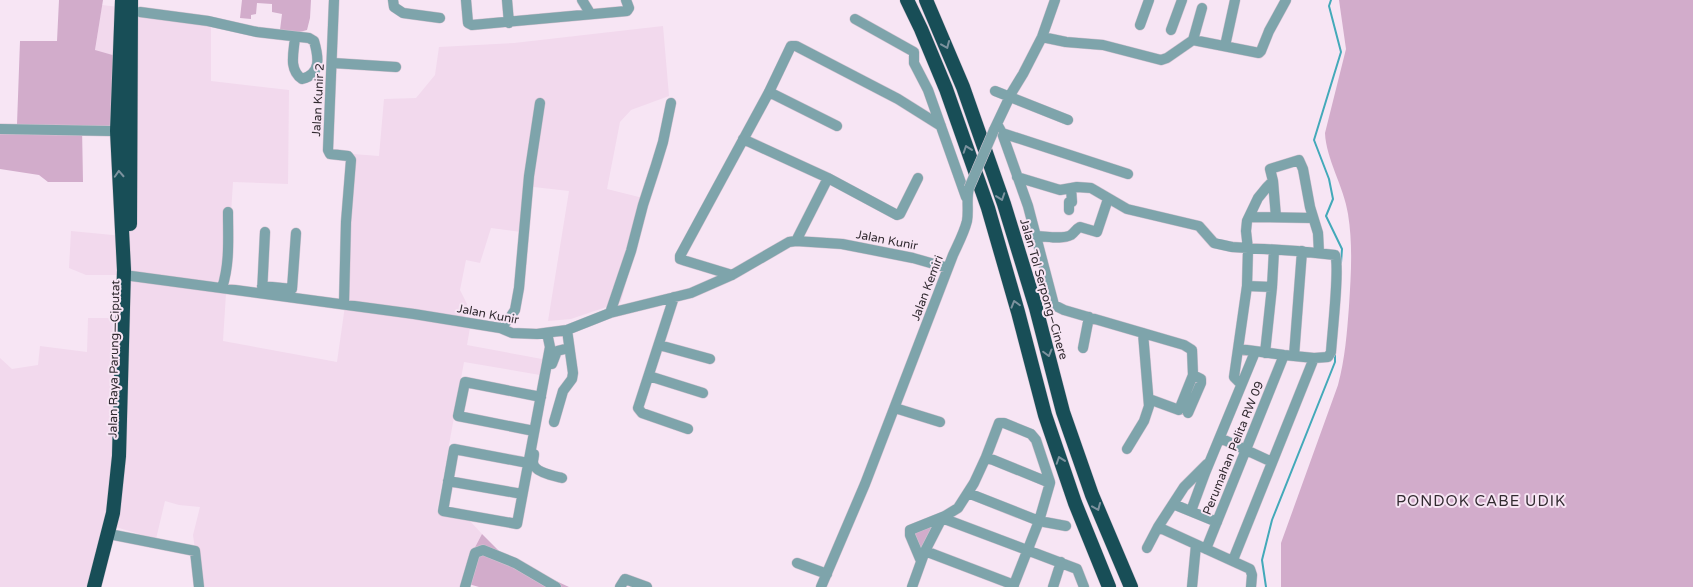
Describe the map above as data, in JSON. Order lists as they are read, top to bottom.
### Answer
{
  "streets": {
    "highway": ["Jalan Tol Serpong–Cinere", "Jalan Raya Parung—Ciputat"],
    "street": [
      "Jalan Kunir 2",
      "Jalan Kunir",
      "Jalan Kemiri",
      "Perumahan Pelita RW 09"
    ]
  },
  "crossings": [
    ["Jalan Kunir 2", "Jalan Kunir"],
    ["Jalan Kunir", "Jalan Kemiri"],
    ["Jalan Kunir", "Jalan Raya Parung—Ciputat"]
  ],
  "districts": ["PONDOK CABE UDIK"]
}
